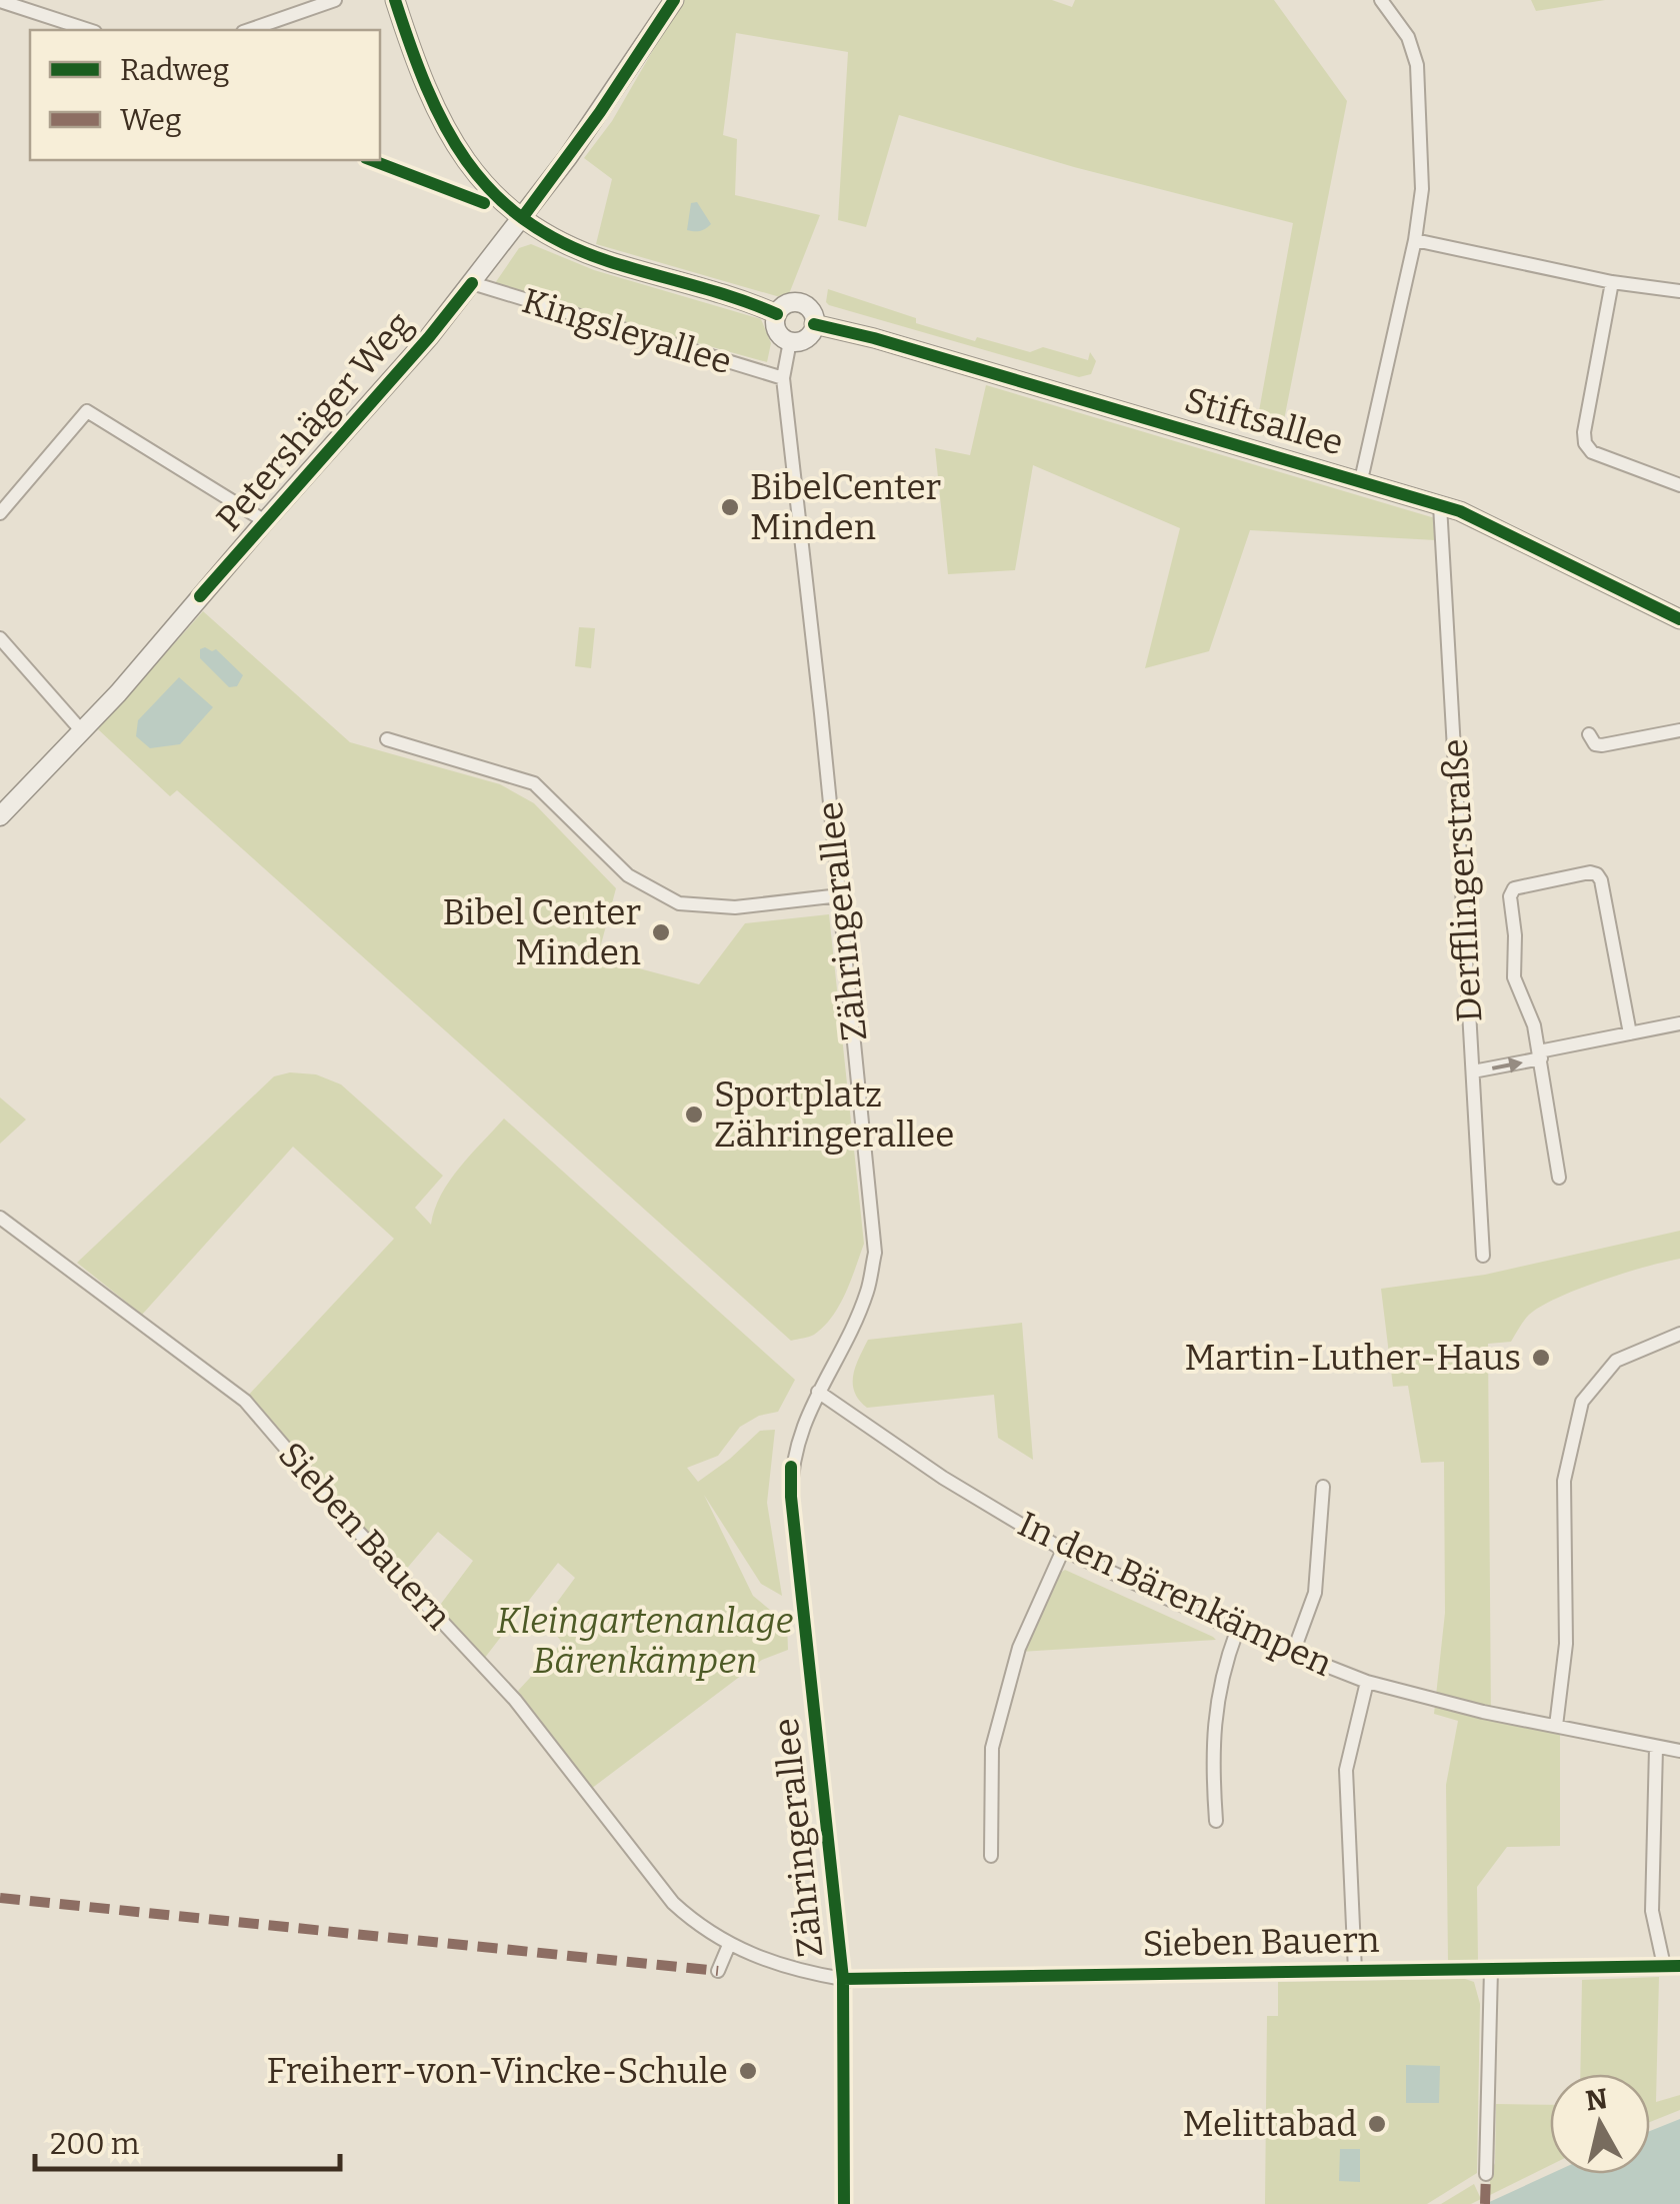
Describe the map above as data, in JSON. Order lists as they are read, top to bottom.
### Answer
{
  "streets": {
    "main road": ["Petershäger Weg", "Stiftsallee"],
    "street": [
      "Kingsleyallee",
      "Derfflingerstraße",
      "Zähringerallee",
      "Sieben Bauern",
      "In den Bärenkämpen"
    ]
  },
  "crossings": [
    ["Kingsleyallee", "Petershäger Weg"],
    ["Kingsleyallee", "Zähringerallee"],
    ["Stiftsallee", "Derfflingerstraße"],
    ["Stiftsallee", "Zähringerallee"],
    ["Zähringerallee", "Sieben Bauern"],
    ["Zähringerallee", "In den Bärenkämpen"]
  ],
  "parks": ["Kleingartenanlage Bärenkämpen"],
  "places": [
    "BibelCenter Minden",
    "Bibel Center Minden",
    "Sportplatz Zähringerallee",
    "Martin-Luther-Haus",
    "Freiherr-von-Vincke-Schule",
    "Melittabad"
  ],
  "legend": ["Radweg", "Weg"],
  "scale_bar": "200 m",
  "north": "top"
}
